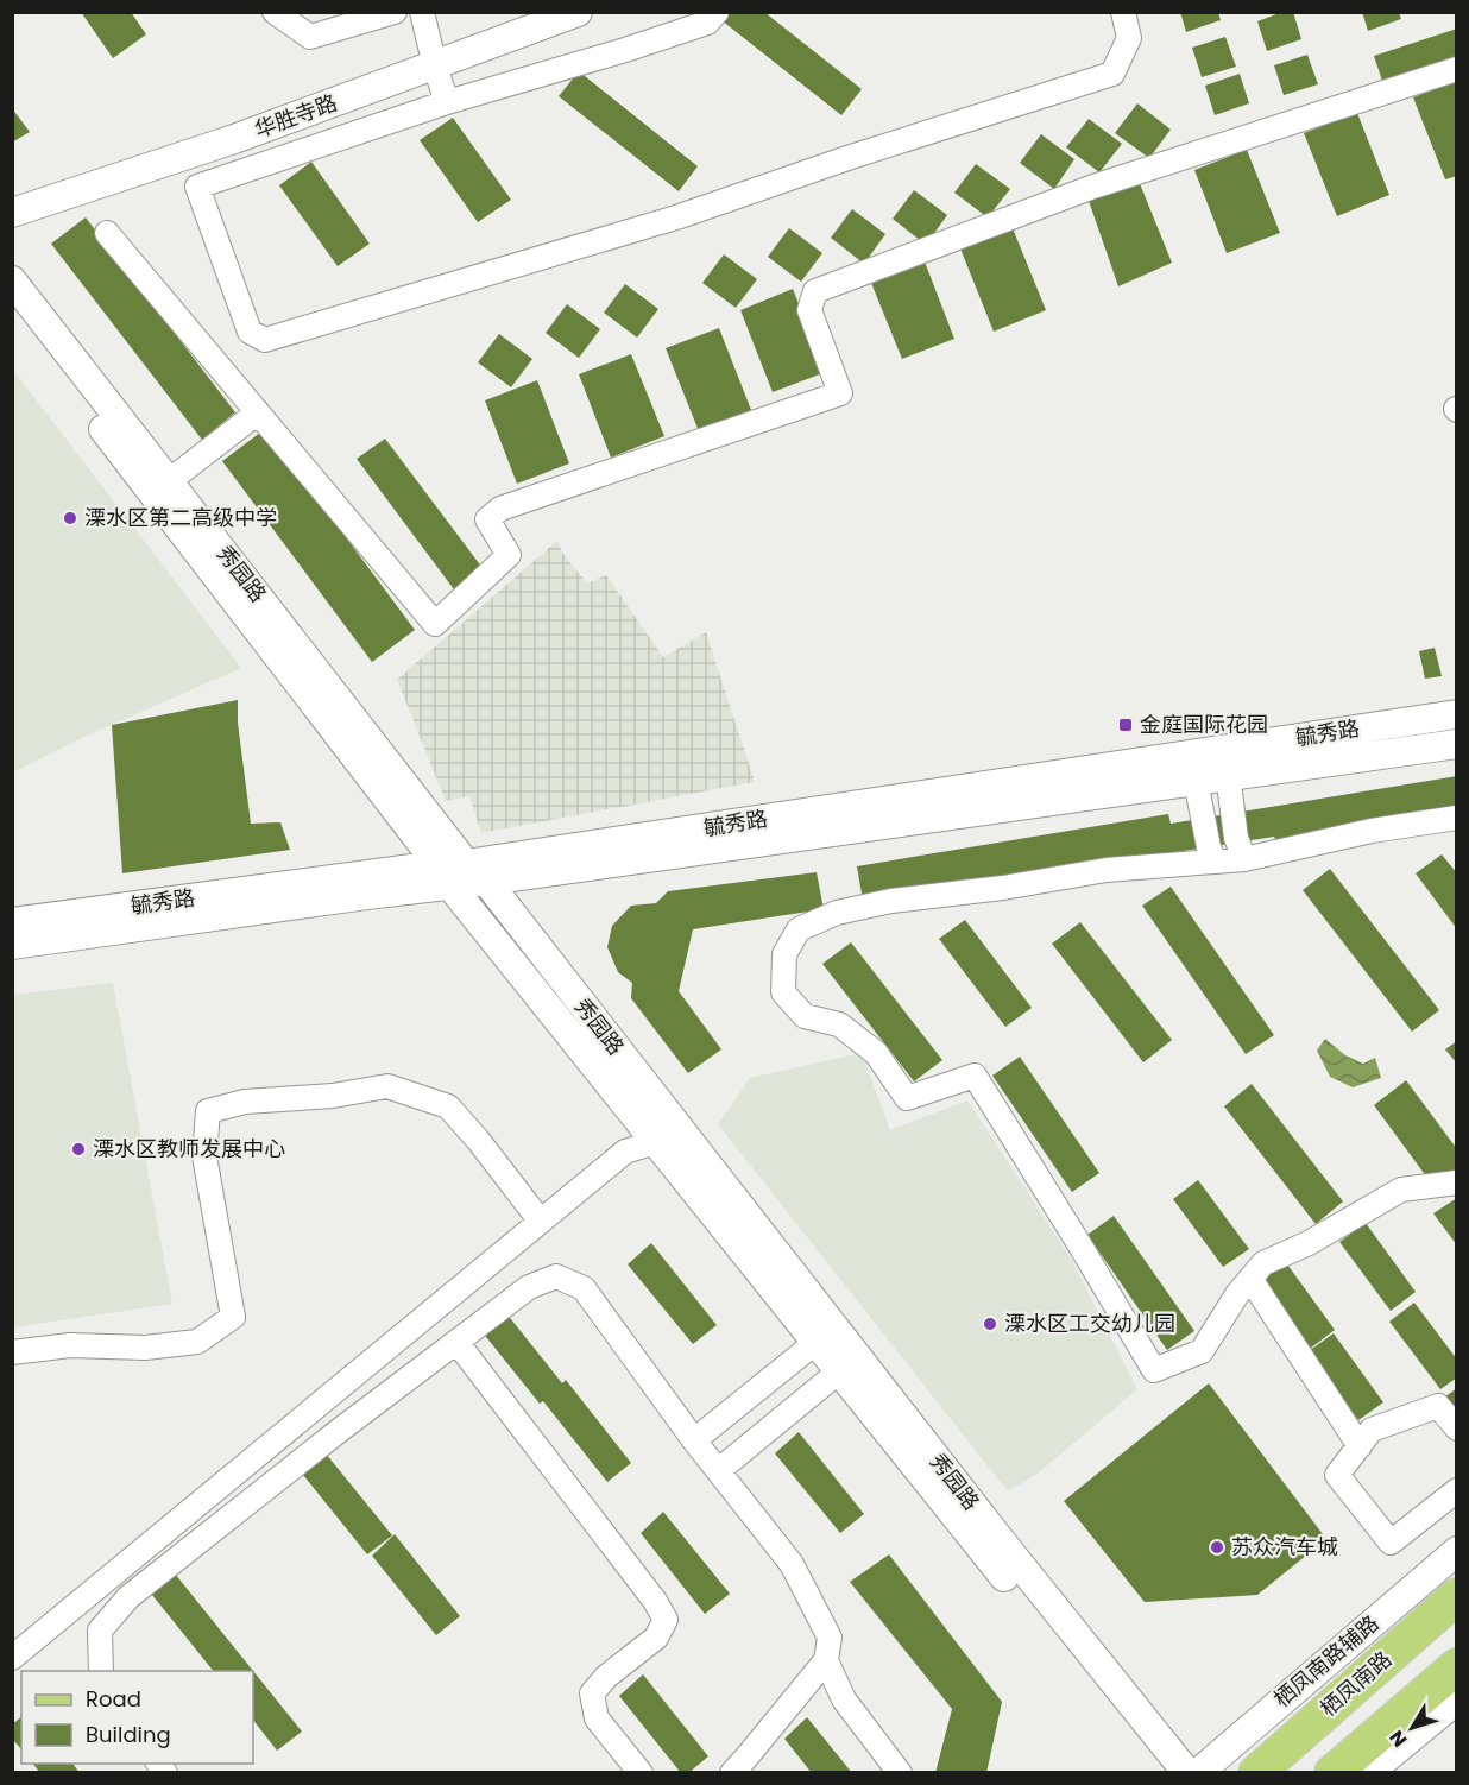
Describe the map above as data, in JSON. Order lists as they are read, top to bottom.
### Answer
{
  "streets": {
    "main road": ["栖凤南路"],
    "street": [
      "华胜寺路",
      "秀园路",
      "毓秀路",
      "栖凤南路辅路"
    ]
  },
  "crossings": [
    ["秀园路", "毓秀路"]
  ],
  "places": {
    "other": [
      "溧水区第二高级中学",
      "溧水区教师发展中心",
      "溧水区工交幼儿园",
      "苏众汽车城"
    ],
    "transit": ["金庭国际花园"]
  },
  "legend": ["Road", "Building"],
  "north": "bottom left"
}
